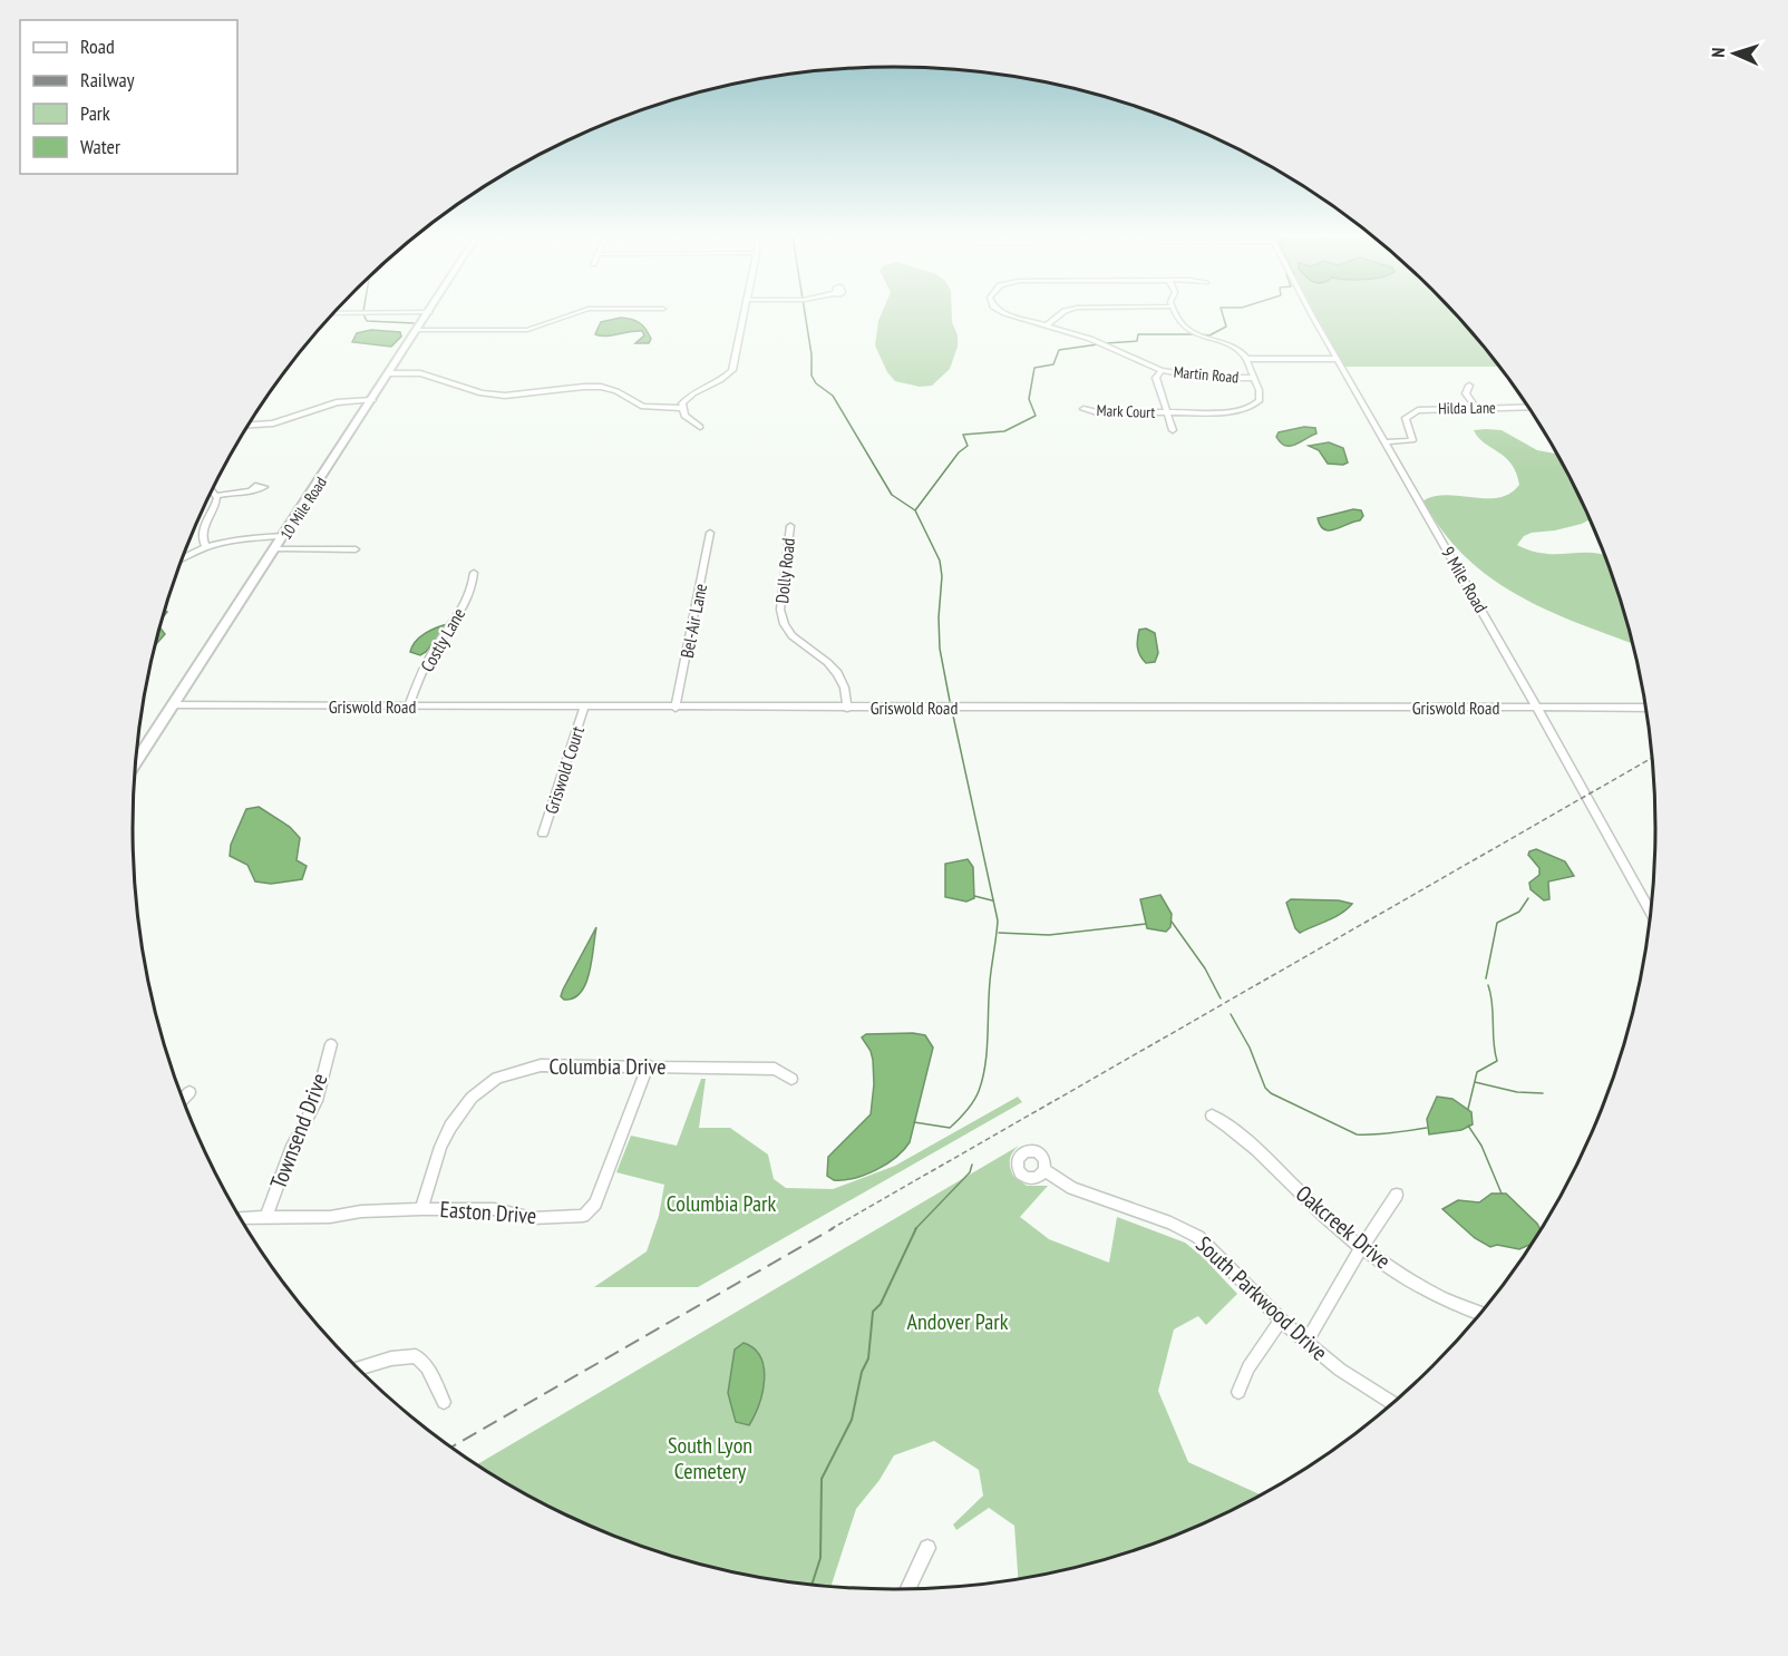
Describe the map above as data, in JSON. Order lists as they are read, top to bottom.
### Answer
{
  "streets": {
    "main road": ["10 Mile Road"],
    "street": [
      "Martin Road",
      "Hilda Lane",
      "Mark Court",
      "Dolly Road",
      "9 Mile Road",
      "Bel-Air Lane",
      "Costly Lane",
      "Griswold Road",
      "Griswold Court",
      "Columbia Drive",
      "Townsend Drive",
      "Easton Drive",
      "Oakcreek Drive",
      "South Parkwood Drive"
    ]
  },
  "crossings": [
    ["Martin Road", "Mark Court"],
    ["Hilda Lane", "9 Mile Road"],
    ["10 Mile Road", "Griswold Road"],
    ["Dolly Road", "Griswold Road"],
    ["9 Mile Road", "Griswold Road"],
    ["Bel-Air Lane", "Griswold Road"],
    ["Costly Lane", "Griswold Road"],
    ["Griswold Road", "Griswold Court"],
    ["Columbia Drive", "Easton Drive"],
    ["Townsend Drive", "Easton Drive"]
  ],
  "parks": ["Columbia Park", "Andover Park", "South Lyon Cemetery"],
  "legend": [
    "Road",
    "Railway",
    "Park",
    "Water"
  ],
  "north": "left"
}
